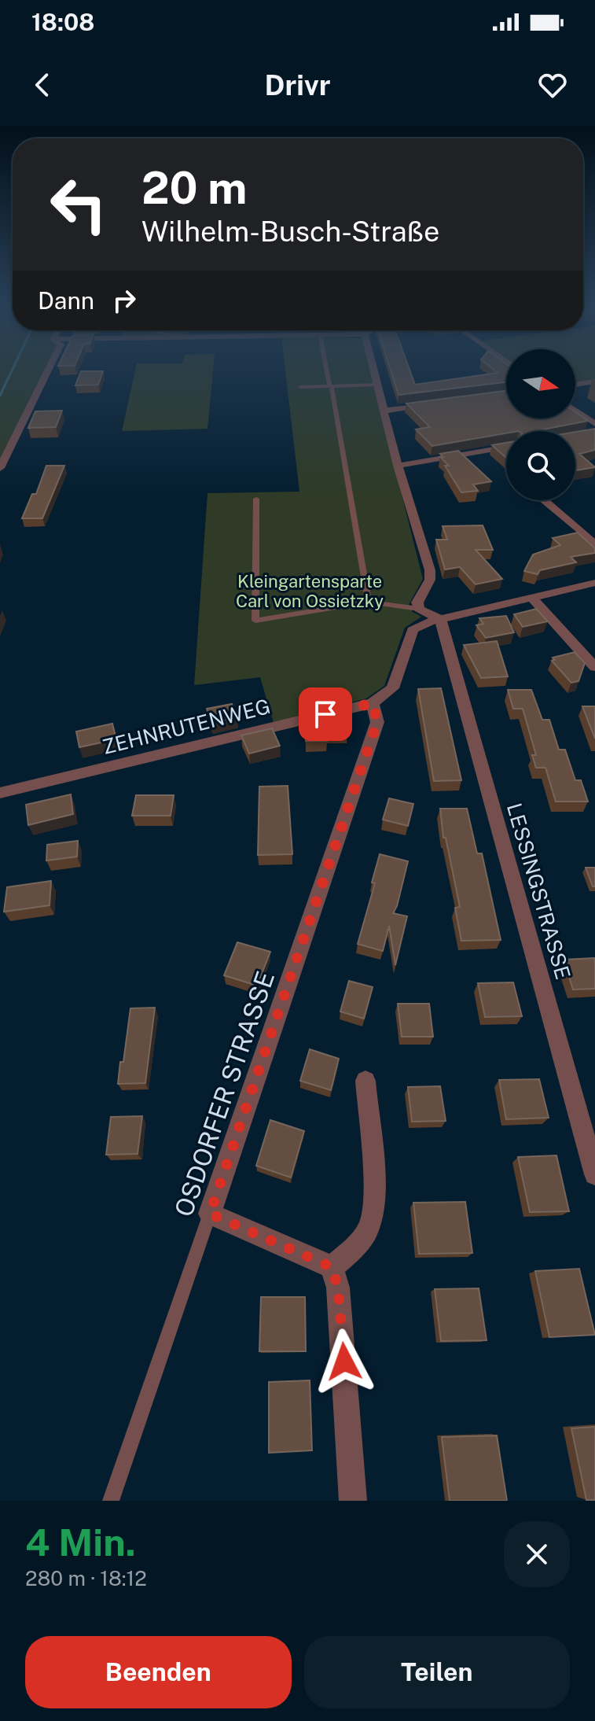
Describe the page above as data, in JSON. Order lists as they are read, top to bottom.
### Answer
{
  "streets": {
    "street": ["ZEHNRUTENWEG", "LESSINGSTRASSE", "OSDORFER STRASSE"]
  },
  "crossings": [
    ["ZEHNRUTENWEG", "OSDORFER STRASSE"]
  ],
  "parks": ["Kleingartensparte Carl von Ossietzky"],
  "north": "right",
  "page": {
    "status": "18:08",
    "header": "Drivr",
    "turn": ["20 m", "Wilhelm-Busch-Straße"],
    "then": "Dann",
    "heading": ["4 Min.", "280 m · 18:12"],
    "buttons": ["Beenden", "Teilen"]
  }
}
